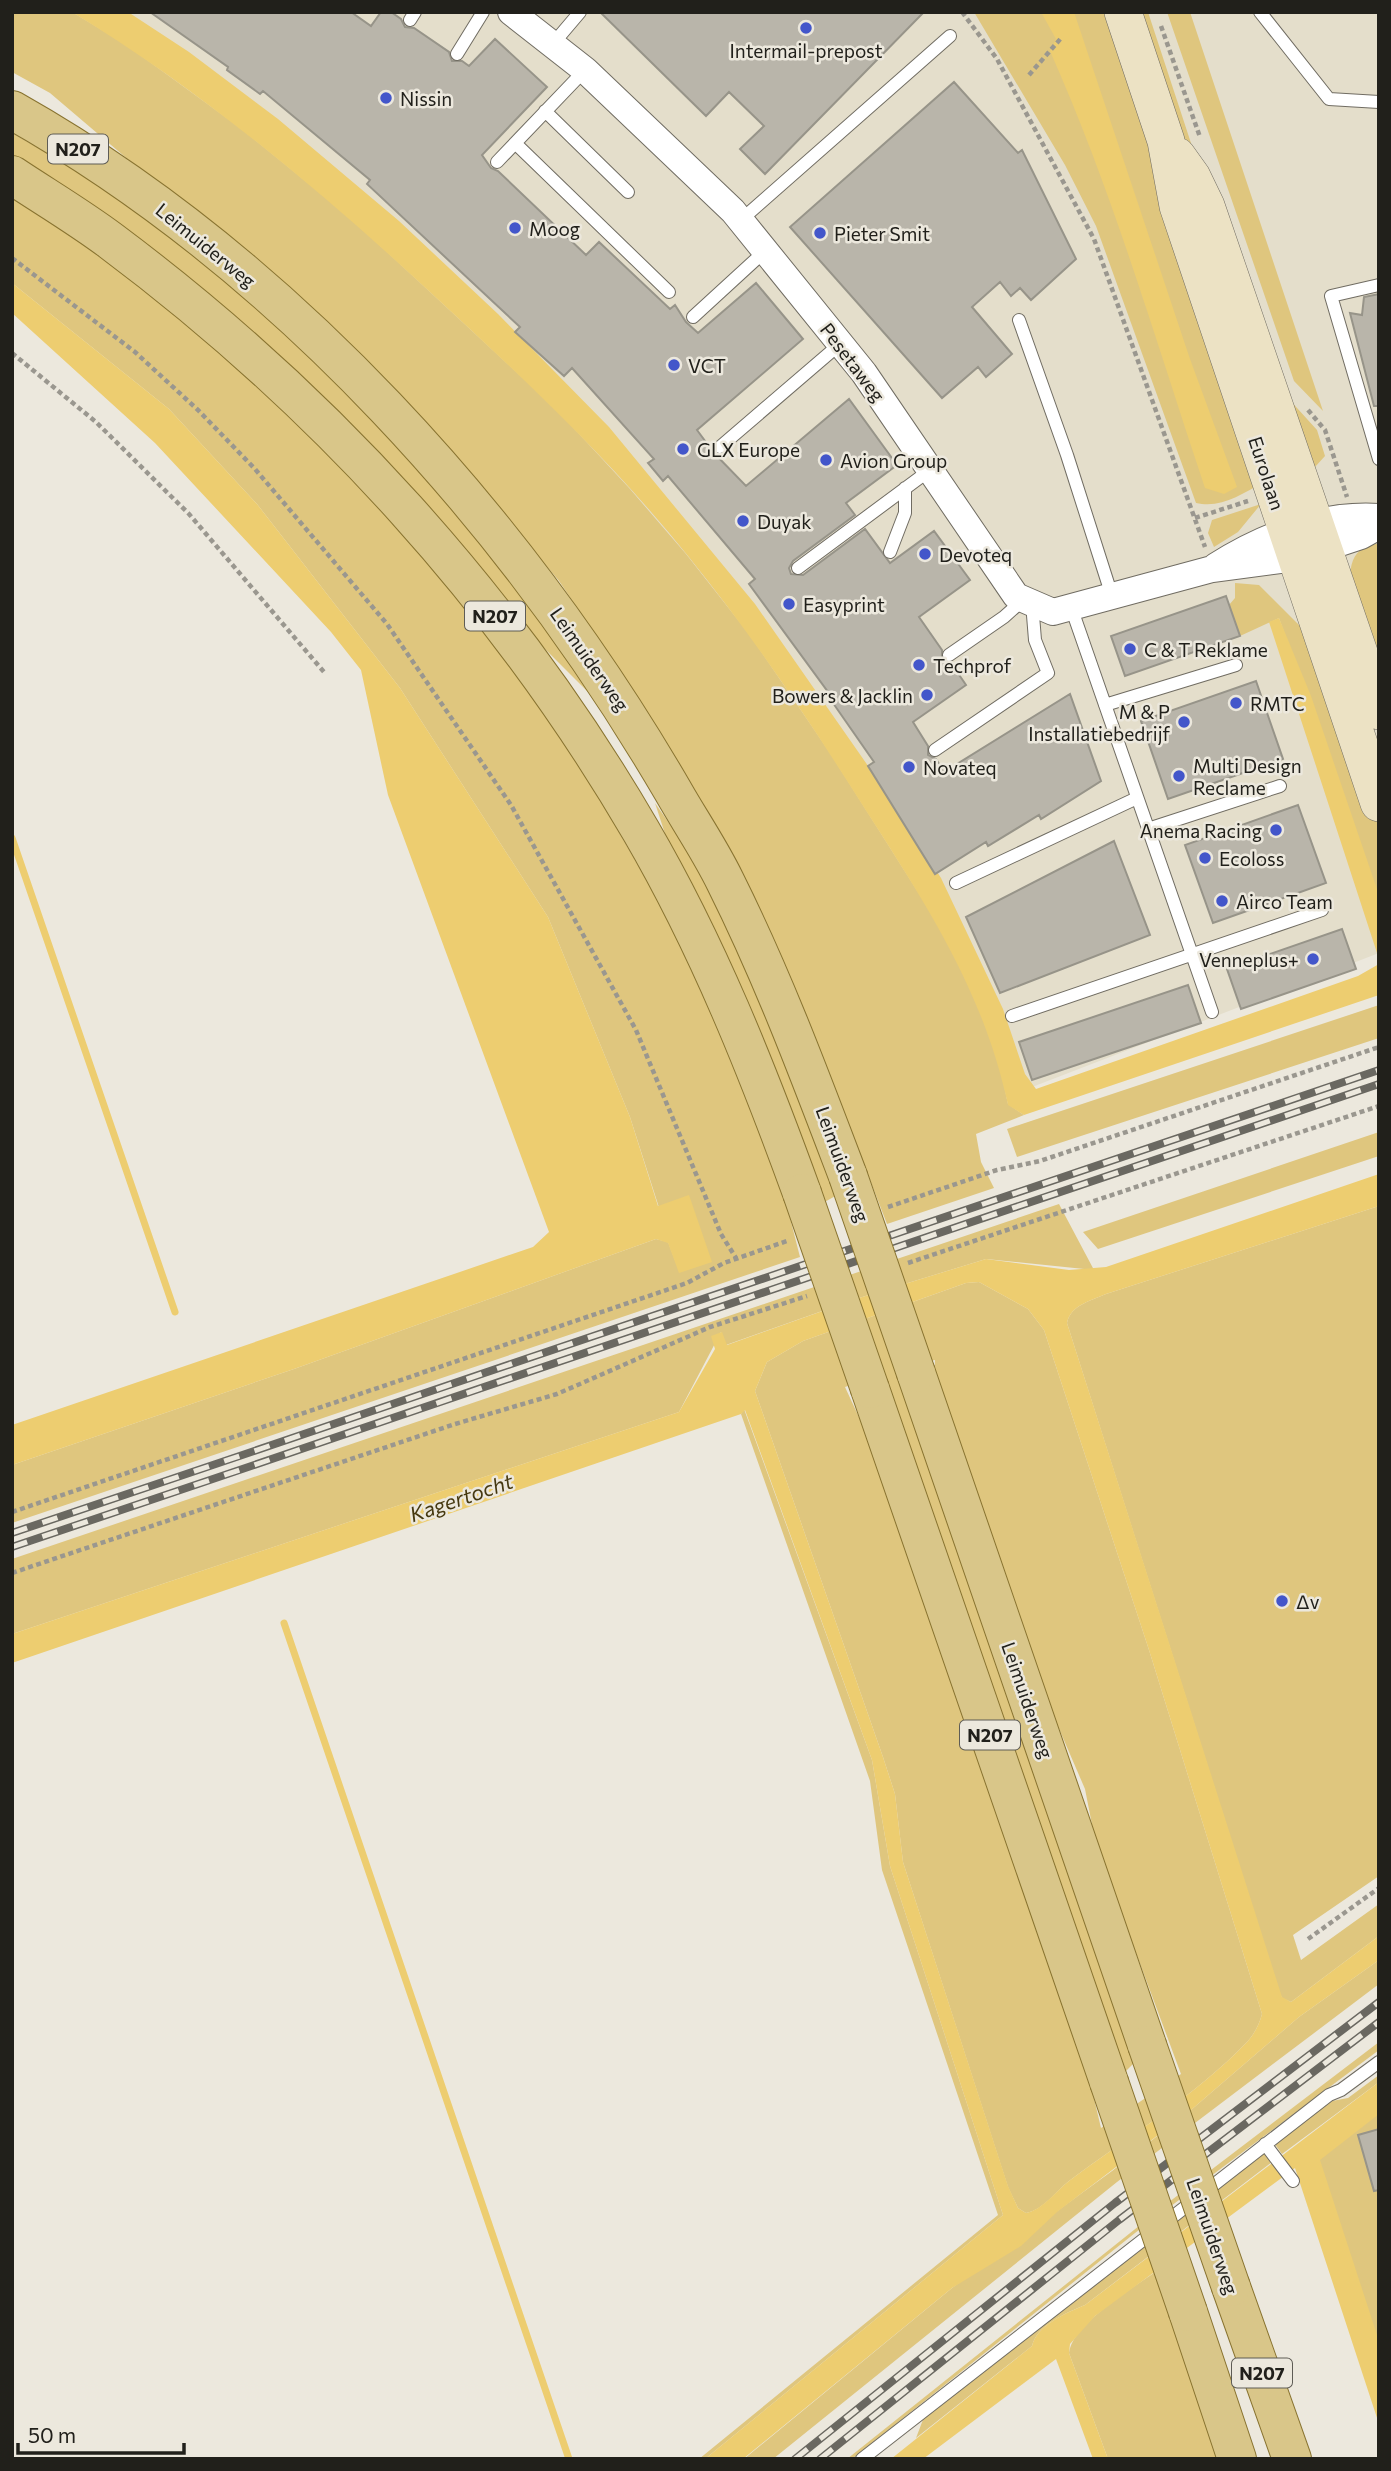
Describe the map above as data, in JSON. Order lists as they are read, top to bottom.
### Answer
{
  "streets": {
    "main road": ["N207", "Leimuiderweg", "Eurolaan"],
    "street": ["Pesetaweg"]
  },
  "water": ["Kagertocht"],
  "places": [
    "Intermail-prepost",
    "Nissin",
    "Moog",
    "Pieter Smit",
    "VCT",
    "GLX Europe",
    "Avion Group",
    "Duyak",
    "Devoteq",
    "Easyprint",
    "C & T Reklame",
    "Techprof",
    "Bowers & Jacklin",
    "RMTC",
    "M & P Installatiebedrijf",
    "Novateq",
    "Multi Design Reclame",
    "Anema Racing",
    "Ecoloss",
    "Airco Team",
    "Venneplus+",
    "∆v"
  ],
  "scale_bar": "50 m"
}
